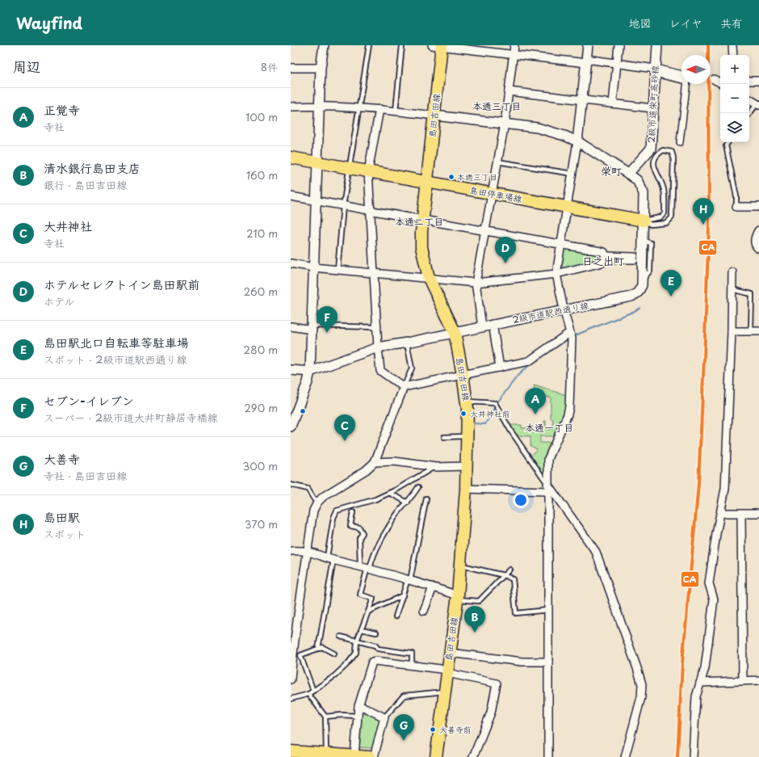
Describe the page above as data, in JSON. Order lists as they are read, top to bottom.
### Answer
{
  "streets": {
    "main road": ["島田吉田線", "島田停車場線"],
    "street": ["2級市道栄町高砂線", "2級市道駅西通り線"]
  },
  "crossings": [
    ["島田吉田線", "島田停車場線"],
    ["島田吉田線", "2級市道駅西通り線"],
    ["島田停車場線", "2級市道駅西通り線"]
  ],
  "districts": [
    "本通三丁目",
    "栄町",
    "本通二丁目",
    "日之出町",
    "本通一丁目"
  ],
  "places": ["本通三丁目", "大井神社前", "大善寺前"],
  "lines": ["transit line CA"],
  "north": "left",
  "page": {
    "header": "Wayfind",
    "nav": ["地図", "レイヤ", "共有"],
    "heading": ["周辺", "8件"],
    "map_buttons": ["+", "−"],
    "list": [
      {
        "mark": "A",
        "name": "正覚寺",
        "note": "寺社",
        "value": "100 m"
      },
      {
        "mark": "B",
        "name": "清水銀行島田支店",
        "note": "銀行 · 島田吉田線",
        "value": "160 m"
      },
      {
        "mark": "C",
        "name": "大井神社",
        "note": "寺社",
        "value": "210 m"
      },
      {
        "mark": "D",
        "name": "ホテルセレクトイン島田駅前",
        "note": "ホテル",
        "value": "260 m"
      },
      {
        "mark": "E",
        "name": "島田駅北口自転車等駐車場",
        "note": "スポット · 2級市道駅西通り線",
        "value": "280 m"
      },
      {
        "mark": "F",
        "name": "セブン-イレブン",
        "note": "スーパー · 2級市道大井町静居寺橋線",
        "value": "290 m"
      },
      {
        "mark": "G",
        "name": "大善寺",
        "note": "寺社 · 島田吉田線",
        "value": "300 m"
      },
      {
        "mark": "H",
        "name": "島田駅",
        "note": "スポット",
        "value": "370 m"
      }
    ],
    "pins": [
      "H",
      "D",
      "E",
      "F",
      "A",
      "C",
      "B",
      "G"
    ]
  }
}
